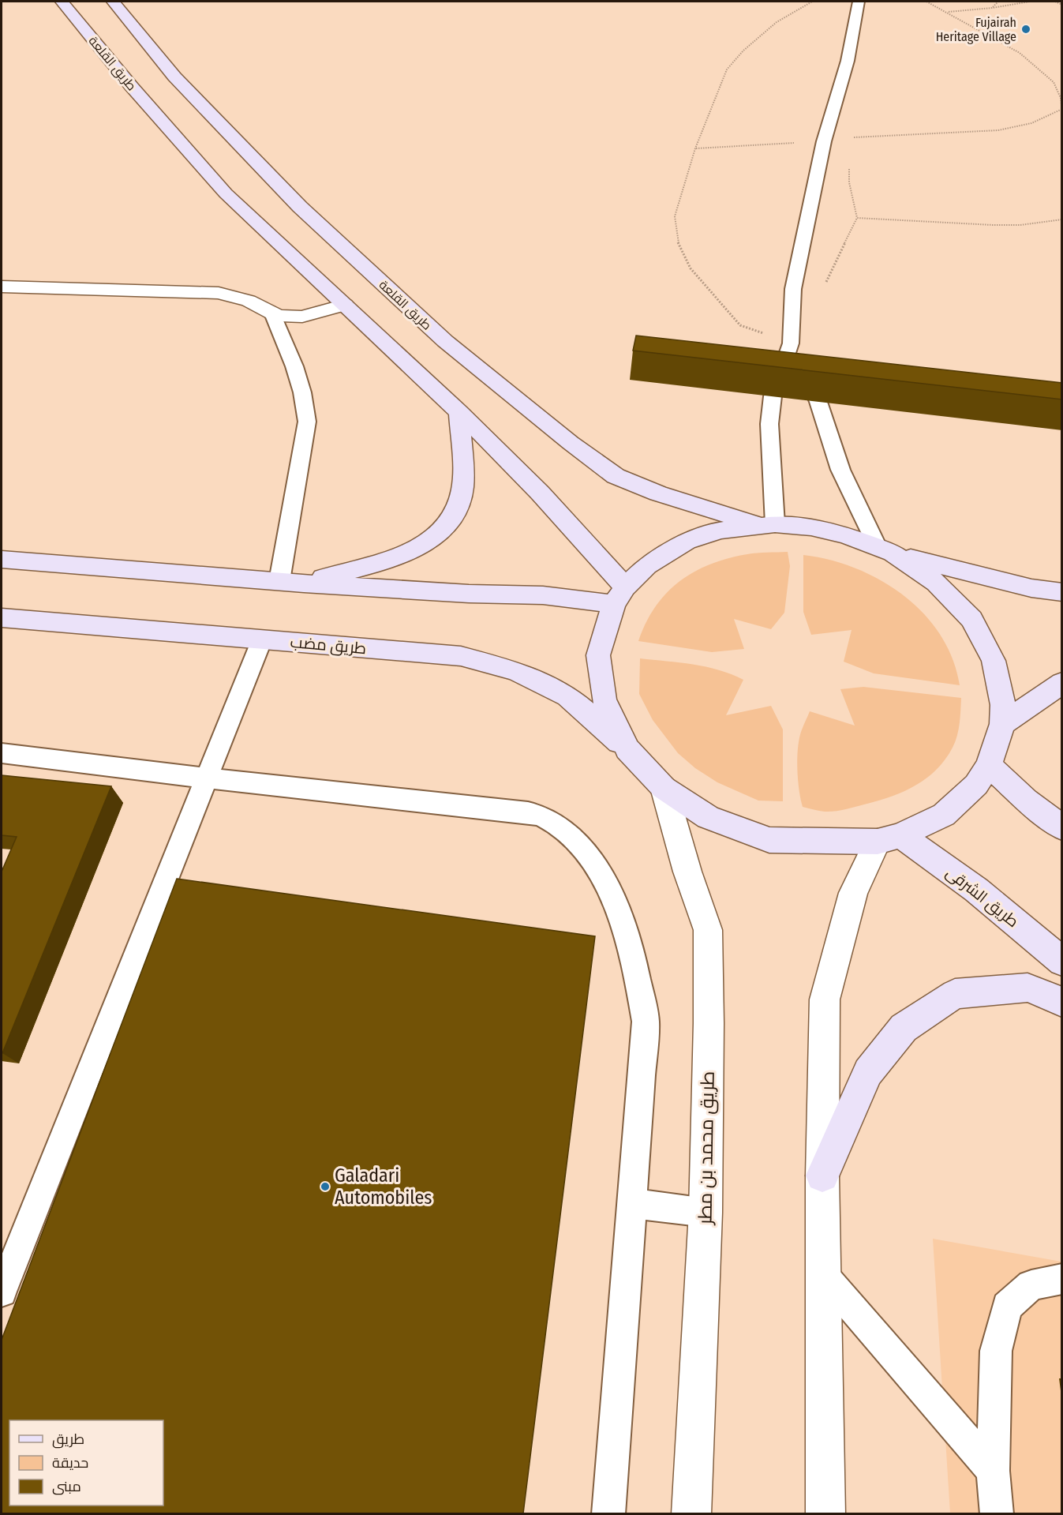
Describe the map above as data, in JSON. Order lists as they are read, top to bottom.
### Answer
{
  "streets": {
    "main road": ["طريق القلعة", "طريق مضب", "طريق الشرقى"],
    "street": ["طريق محمد بن مطر"]
  },
  "places": ["Fujairah Heritage Village", "Galadari Automobiles"],
  "legend": ["طريق", "حديقة", "مبنى"]
}
